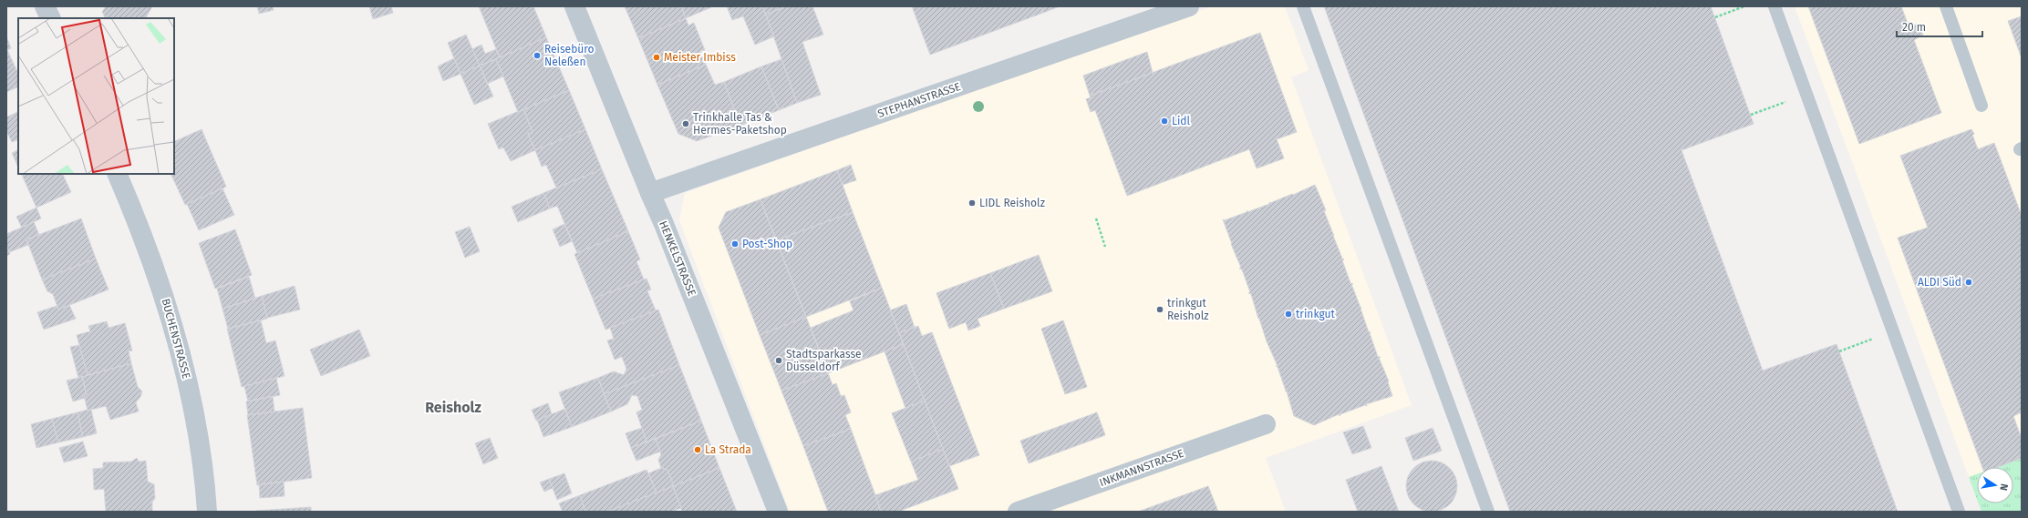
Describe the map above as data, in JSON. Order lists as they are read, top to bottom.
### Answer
{
  "streets": {
    "street": [
      "STEPHANSTRASSE",
      "HENKELSTRASSE",
      "BUCHENSTRASSE",
      "INKMANNSTRASSE"
    ]
  },
  "crossings": [
    ["STEPHANSTRASSE", "HENKELSTRASSE"]
  ],
  "districts": ["Reisholz"],
  "places": [
    "Reisebüro Neleßen",
    "Meister Imbiss",
    "Lidl",
    "Trinkhalle Tas & Hermes-Paketshop",
    "LIDL Reisholz",
    "Post-Shop",
    "ALDI Süd",
    "trinkgut Reisholz",
    "trinkgut",
    "Stadtsparkasse Düsseldorf",
    "La Strada"
  ],
  "scale_bar": "20 m",
  "north": "right"
}
